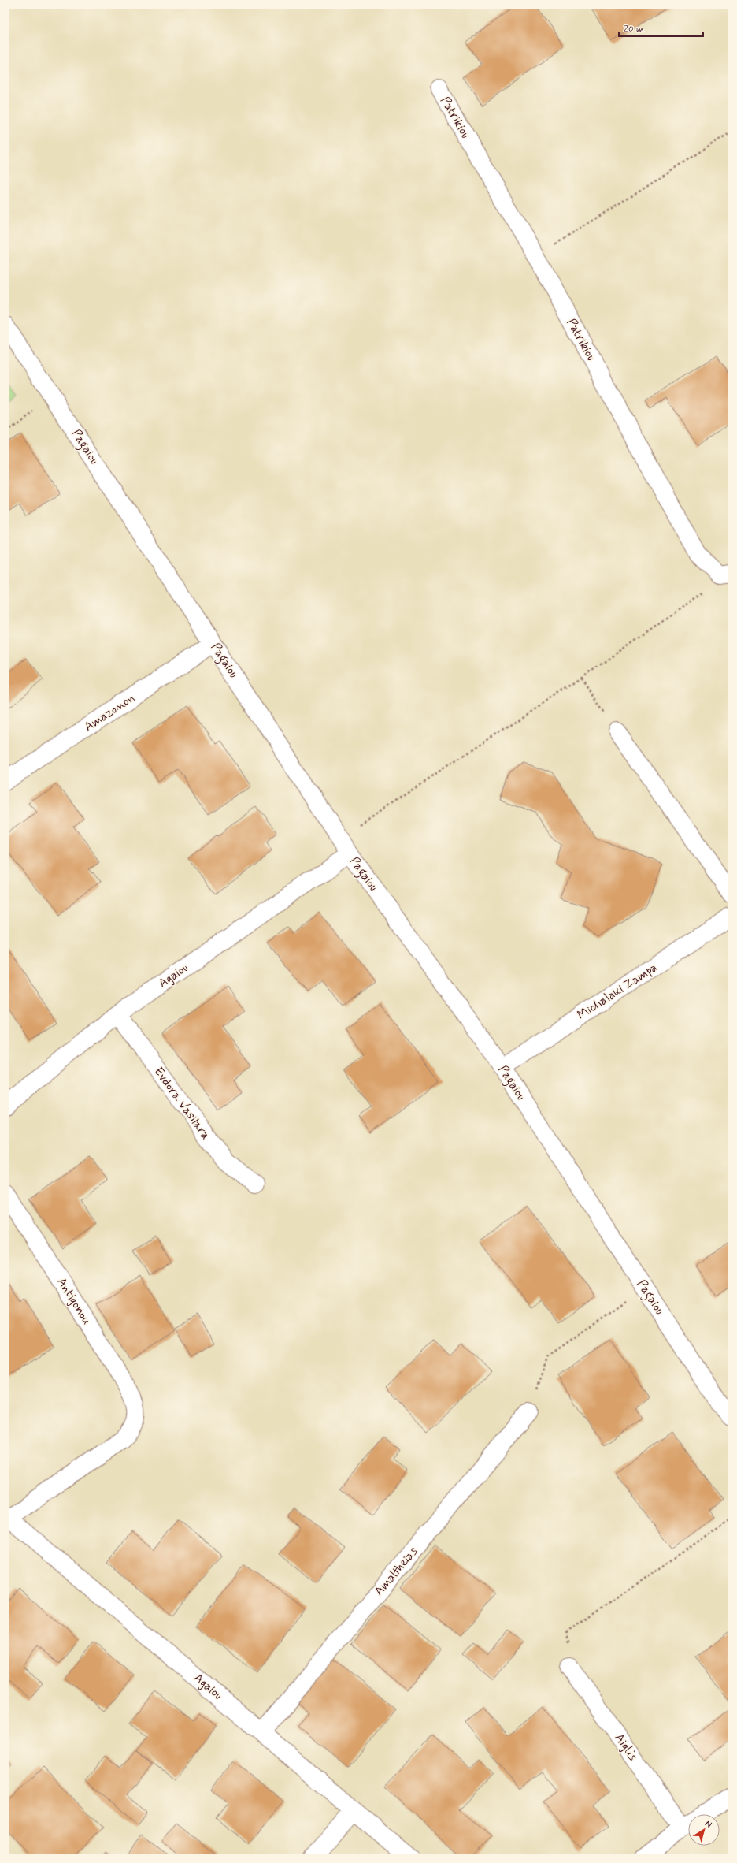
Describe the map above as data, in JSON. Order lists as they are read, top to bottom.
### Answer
{
  "streets": {
    "street": [
      "Patrikiou",
      "Pagaiou",
      "Amazonon",
      "Agaiou",
      "Michalaki Zampa",
      "Evdora Vasilara",
      "Antigonou",
      "Amaltheias",
      "Aiglis"
    ]
  },
  "crossings": [
    ["Pagaiou", "Amazonon"],
    ["Pagaiou", "Agaiou"],
    ["Pagaiou", "Michalaki Zampa"],
    ["Agaiou", "Evdora Vasilara"],
    ["Agaiou", "Antigonou"],
    ["Agaiou", "Amaltheias"]
  ],
  "scale_bar": "20 m",
  "north": "top right"
}
